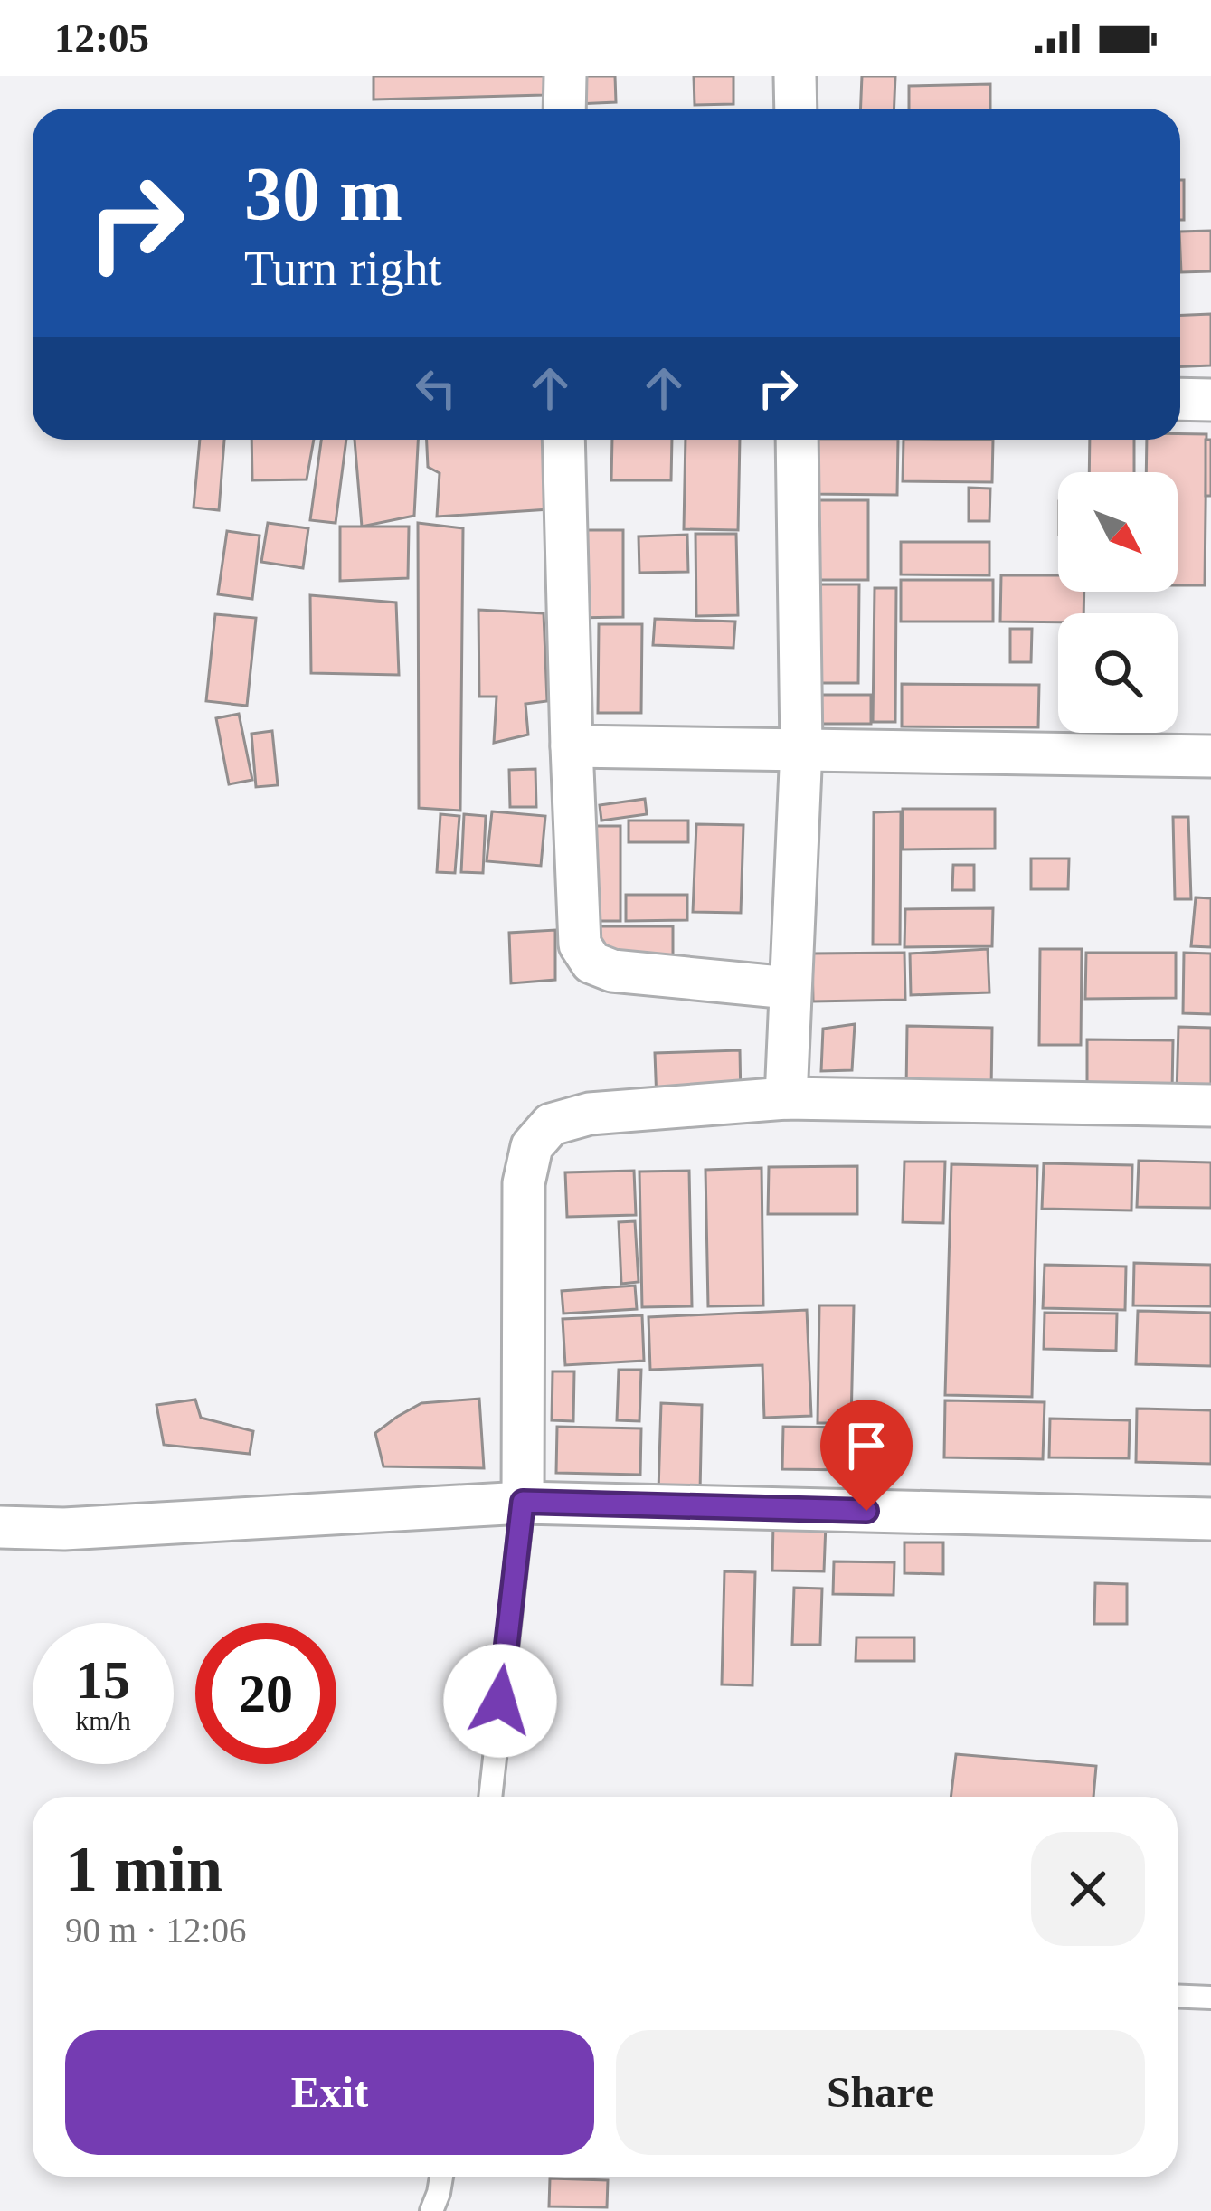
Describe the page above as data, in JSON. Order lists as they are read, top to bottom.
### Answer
{
  "north": "bottom right",
  "page": {
    "status": "12:05",
    "turn": ["30 m", "Turn right"],
    "speed": "15 km/h",
    "limit": "20",
    "heading": ["1 min", "90 m · 12:06"],
    "buttons": ["Exit", "Share"]
  }
}
